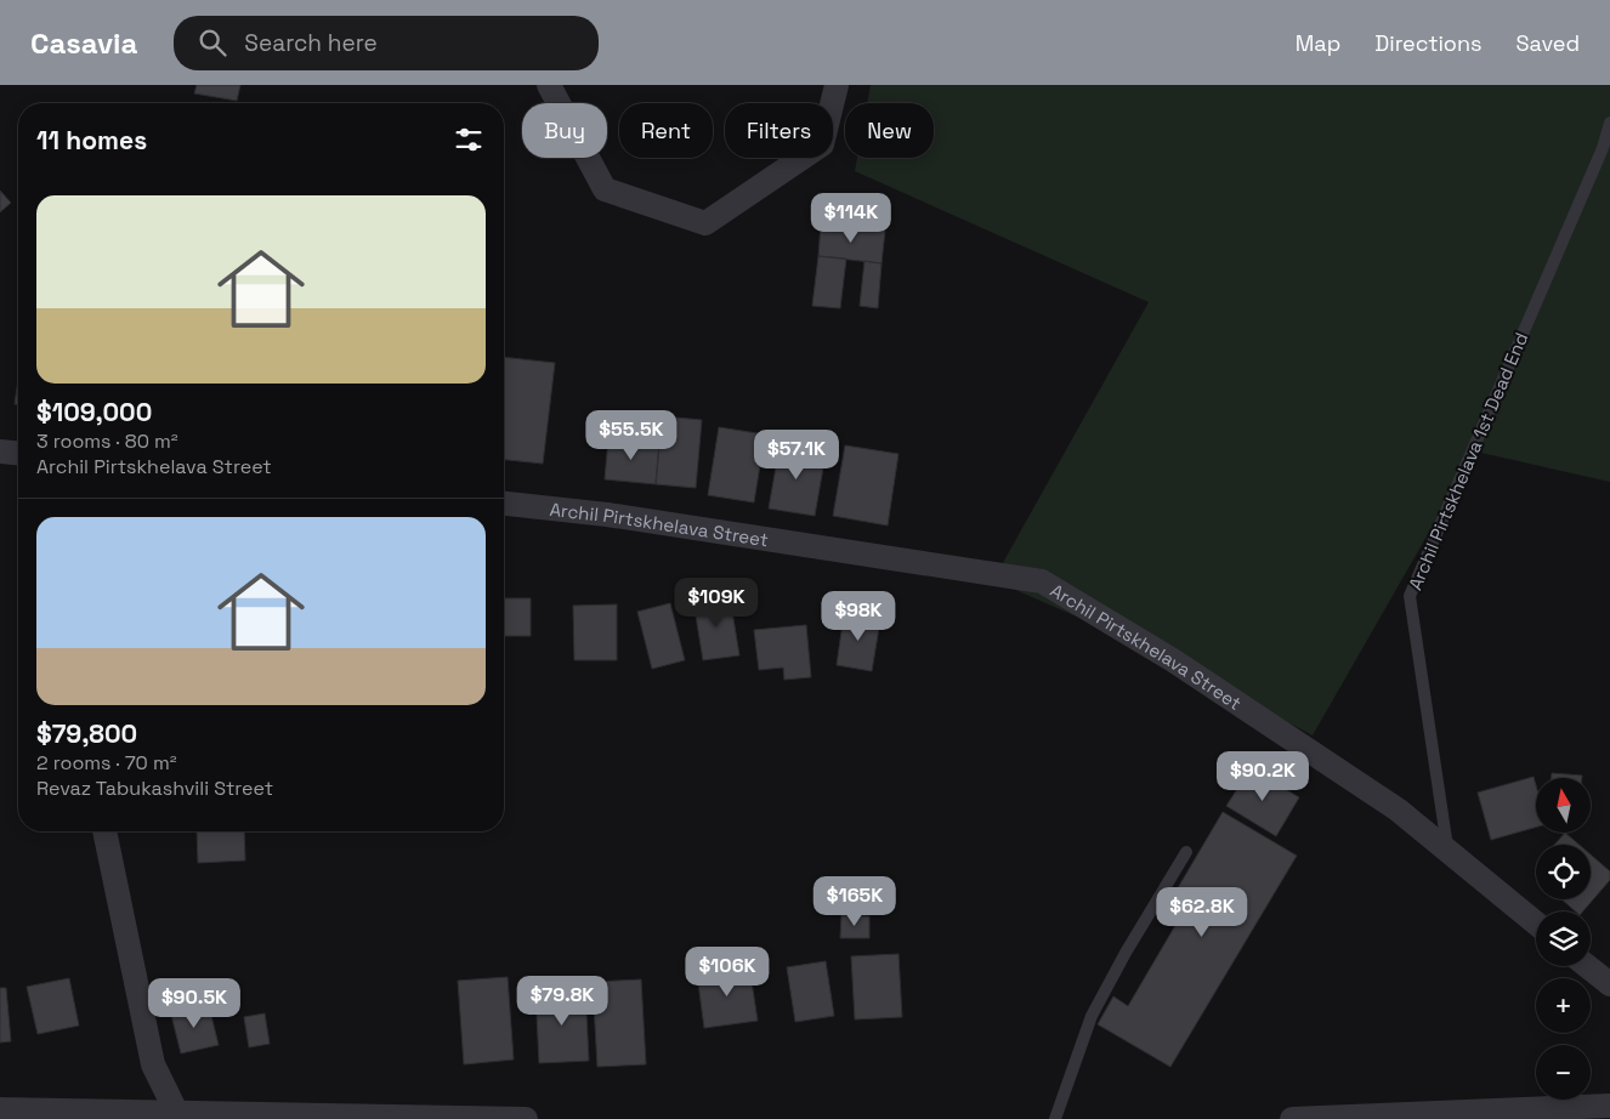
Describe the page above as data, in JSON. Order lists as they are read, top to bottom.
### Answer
{
  "streets": {
    "street": ["Archil Pirtskhelava Street"],
    "lane": ["Archil Pirtskhelava 1st Dead End"]
  },
  "crossings": [
    ["Archil Pirtskhelava 1st Dead End", "Archil Pirtskhelava Street"]
  ],
  "north": "top",
  "page": {
    "header": "Casavia",
    "search": "Search here",
    "nav": ["Map", "Directions", "Saved"],
    "chip": [
      "Buy",
      "Rent",
      "Filters",
      "New"
    ],
    "heading": "11 homes",
    "list": [
      {
        "name": "$109,000",
        "note": "3 rooms · 80 m² · Archil Pirtskhelava Street"
      },
      {
        "name": "$79,800",
        "note": "2 rooms · 70 m² · Revaz Tabukashvili Street"
      }
    ],
    "price": [
      "$114K",
      "$55.5K",
      "$57.1K",
      "$109K",
      "$98K",
      "$90.2K",
      "$165K",
      "$62.8K",
      "$106K",
      "$79.8K",
      "$90.5K"
    ],
    "map_buttons": ["+", "−"]
  }
}
